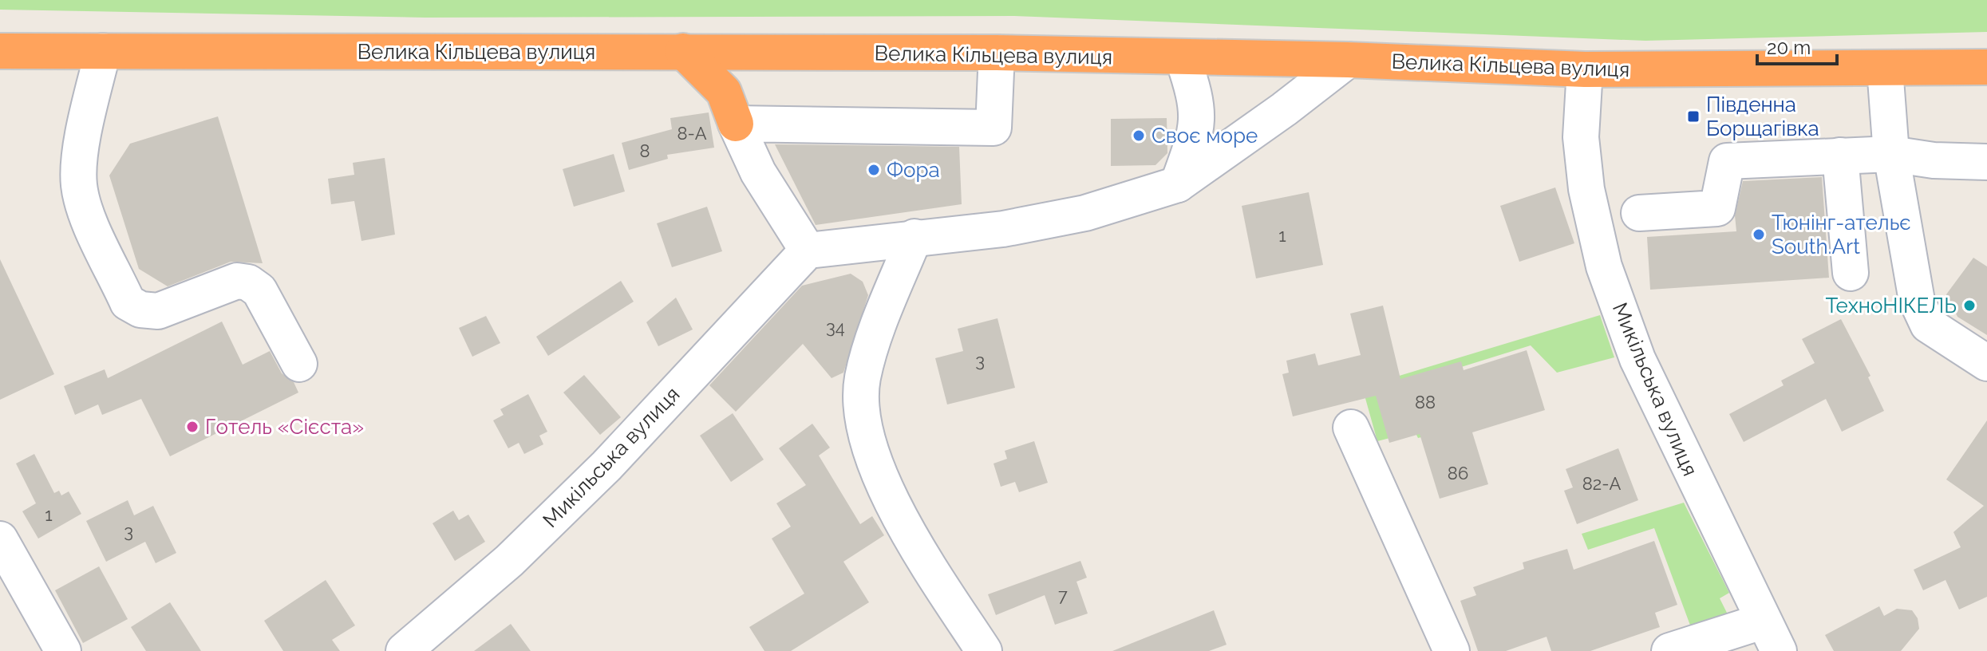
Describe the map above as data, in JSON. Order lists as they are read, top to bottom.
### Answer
{
  "streets": {
    "highway": ["Велика Кільцева вулиця"],
    "street": ["Микільська вулиця"]
  },
  "crossings": [
    ["Велика Кільцева вулиця", "Микільська вулиця"]
  ],
  "places": {
    "transit": ["Південна Борщагівка"],
    "other": [
      "Своє море",
      "Фора",
      "Тюнінг-ательє South.Art",
      "ТехноНІКЕЛЬ",
      "Готель «Сієста»"
    ]
  },
  "house_numbers": [
    "8-А",
    "8",
    "1",
    "34",
    "3",
    "88",
    "86",
    "82-А",
    "1",
    "3",
    "7"
  ],
  "scale_bar": "20 m"
}
